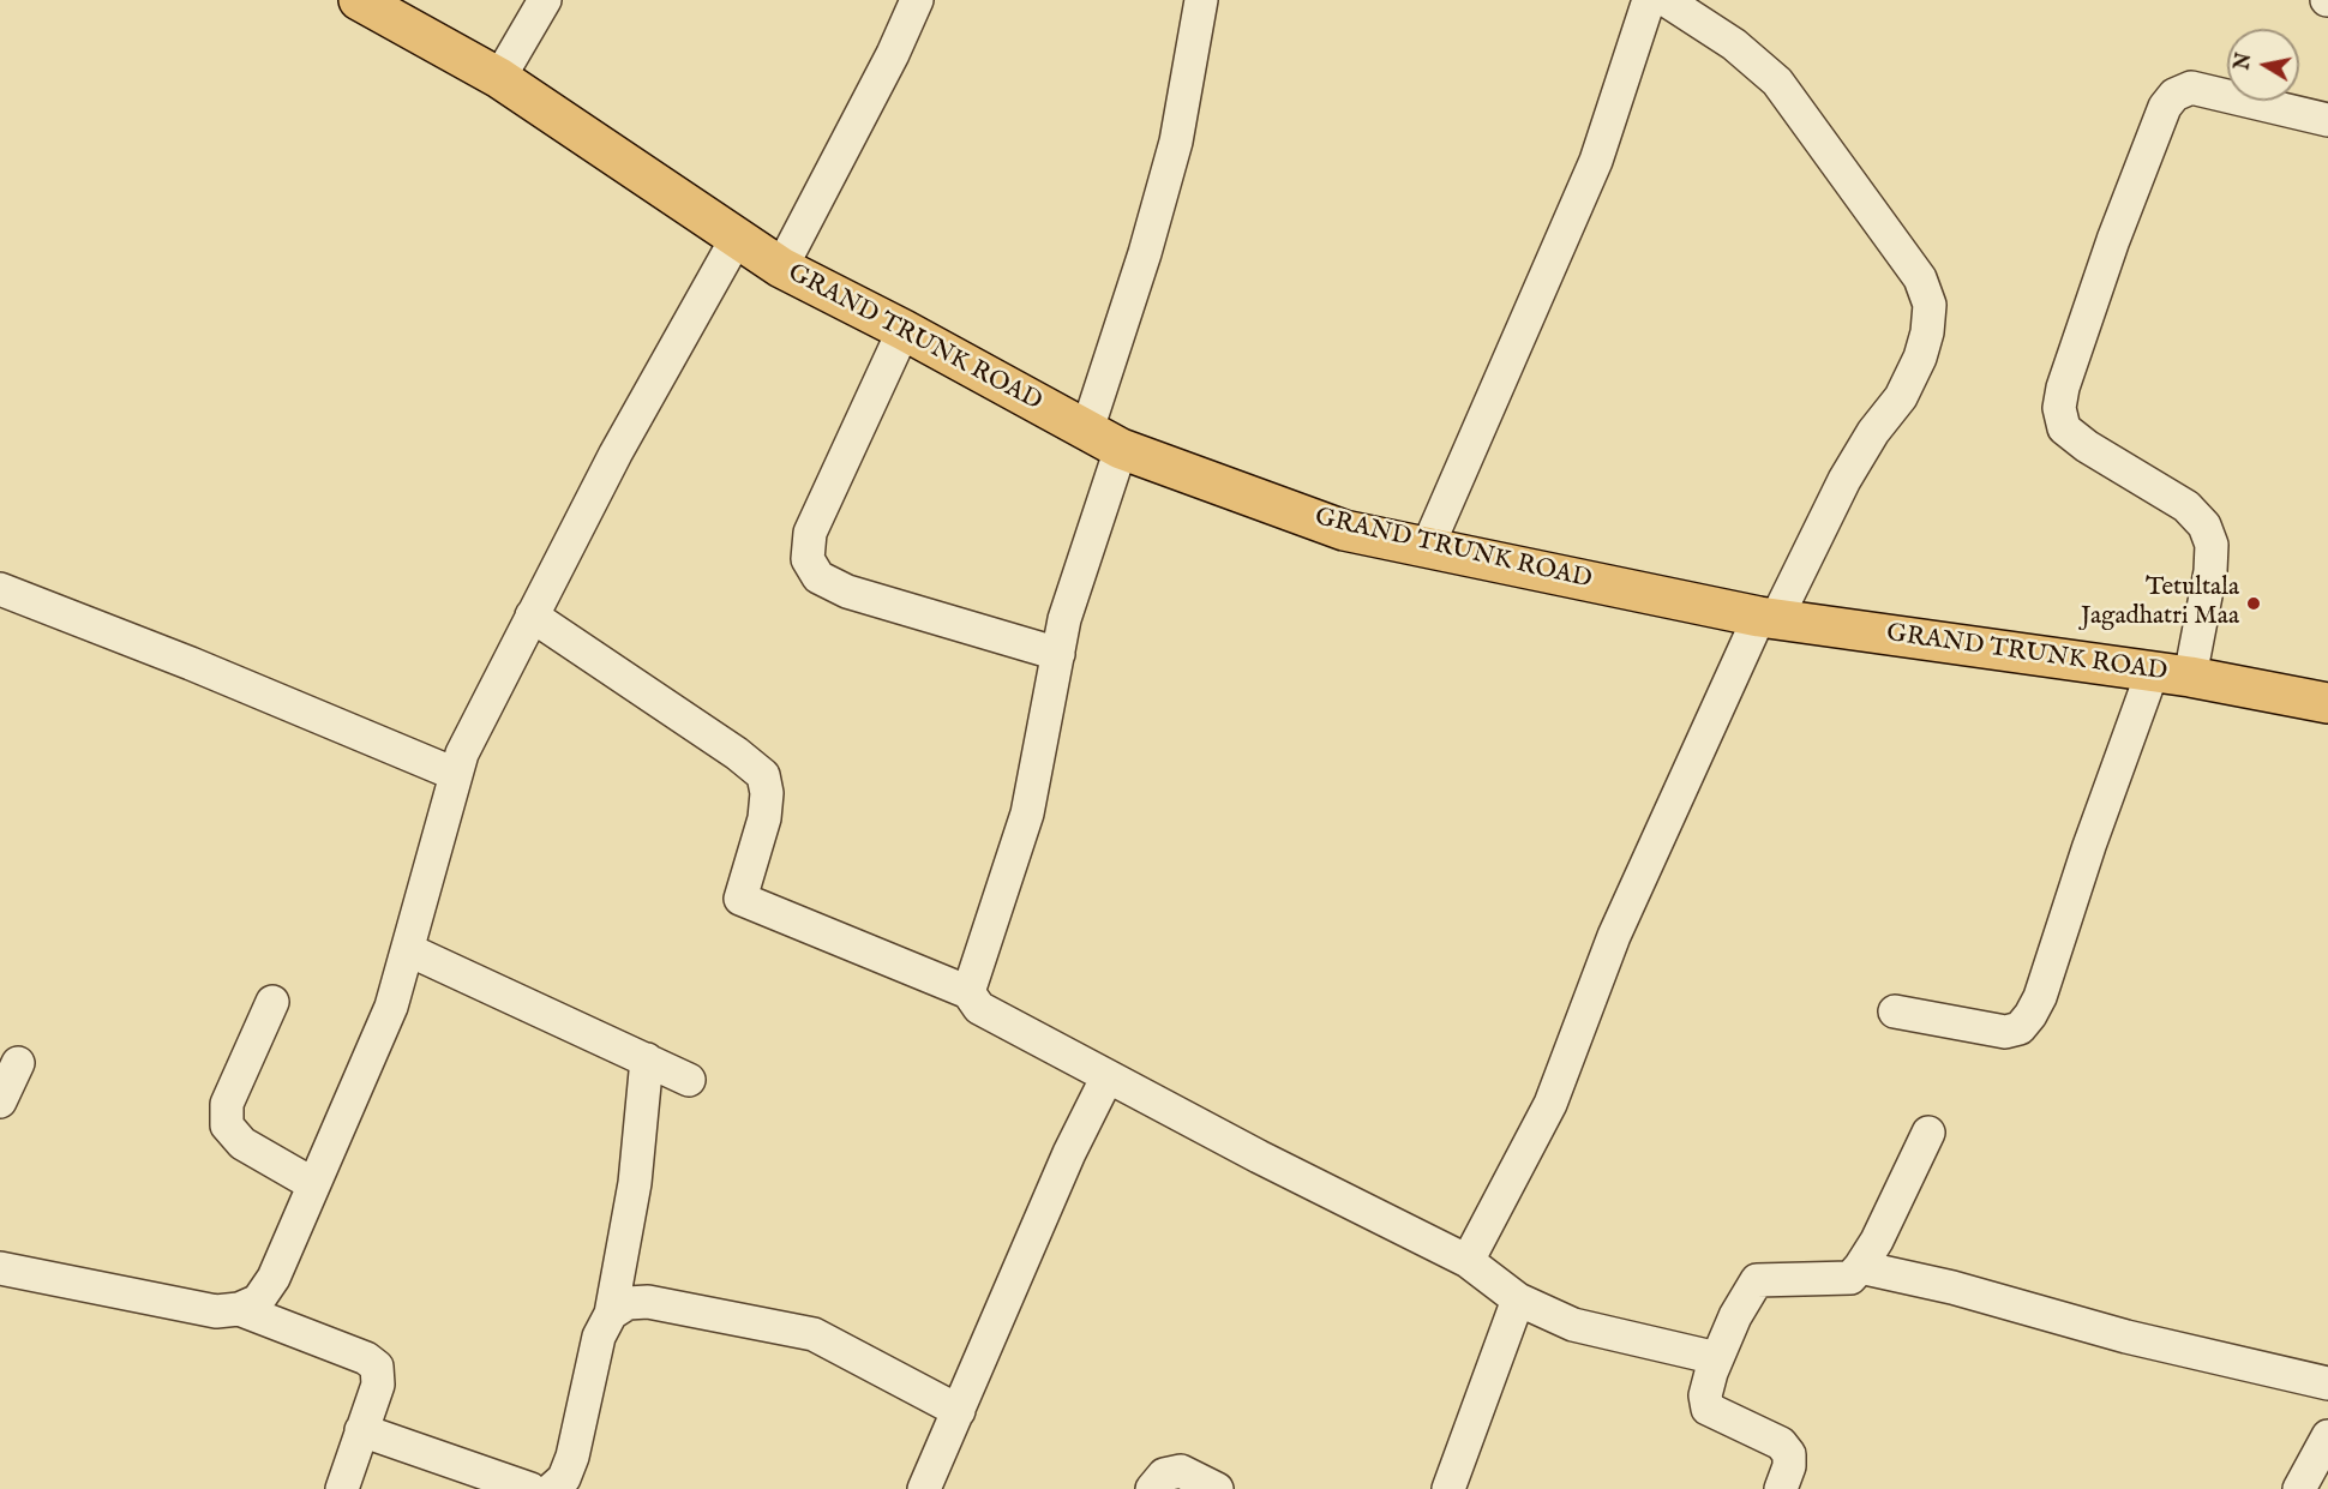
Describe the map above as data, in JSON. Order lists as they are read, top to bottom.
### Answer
{
  "streets": {
    "main road": ["GRAND TRUNK ROAD"]
  },
  "places": ["Tetultala Jagadhatri Maa"],
  "north": "left"
}
